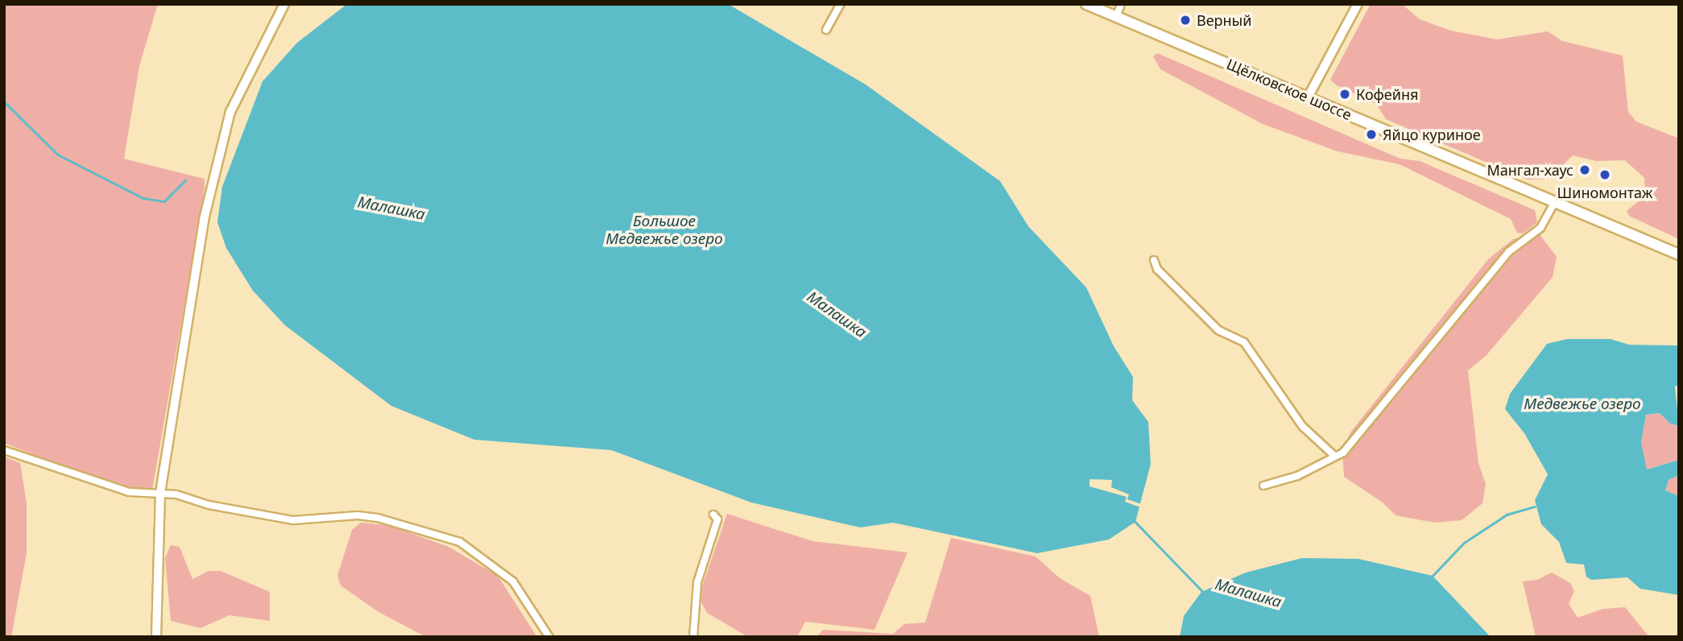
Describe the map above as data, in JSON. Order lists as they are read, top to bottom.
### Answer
{
  "streets": {
    "main road": ["Щёлковское шоссе"]
  },
  "water": ["Малашка", "Большое Медвежье озеро", "Медвежье озеро"],
  "places": [
    "Верный",
    "Кофейня",
    "Яйцо куриное",
    "Мангал-хаус",
    "Шиномонтаж"
  ]
}
